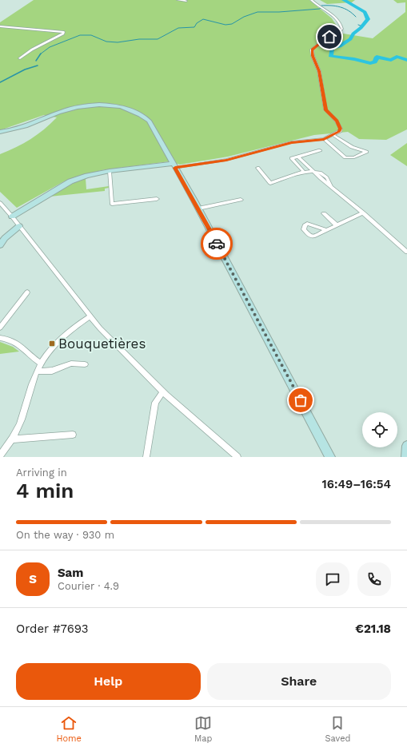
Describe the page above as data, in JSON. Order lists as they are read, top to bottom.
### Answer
{
  "places": {
    "transit": ["Bouquetières"]
  },
  "page": {
    "heading": ["4 min", "Arriving in", "16:49–16:54"],
    "panel": [
      "Sam",
      "Courier · 4.9",
      "Order #7693",
      "€21.18"
    ],
    "bar": "On the way · 930 m",
    "round": "S",
    "buttons": ["Help", "Share"],
    "tabs": ["Home", "Map", "Saved"]
  }
}
